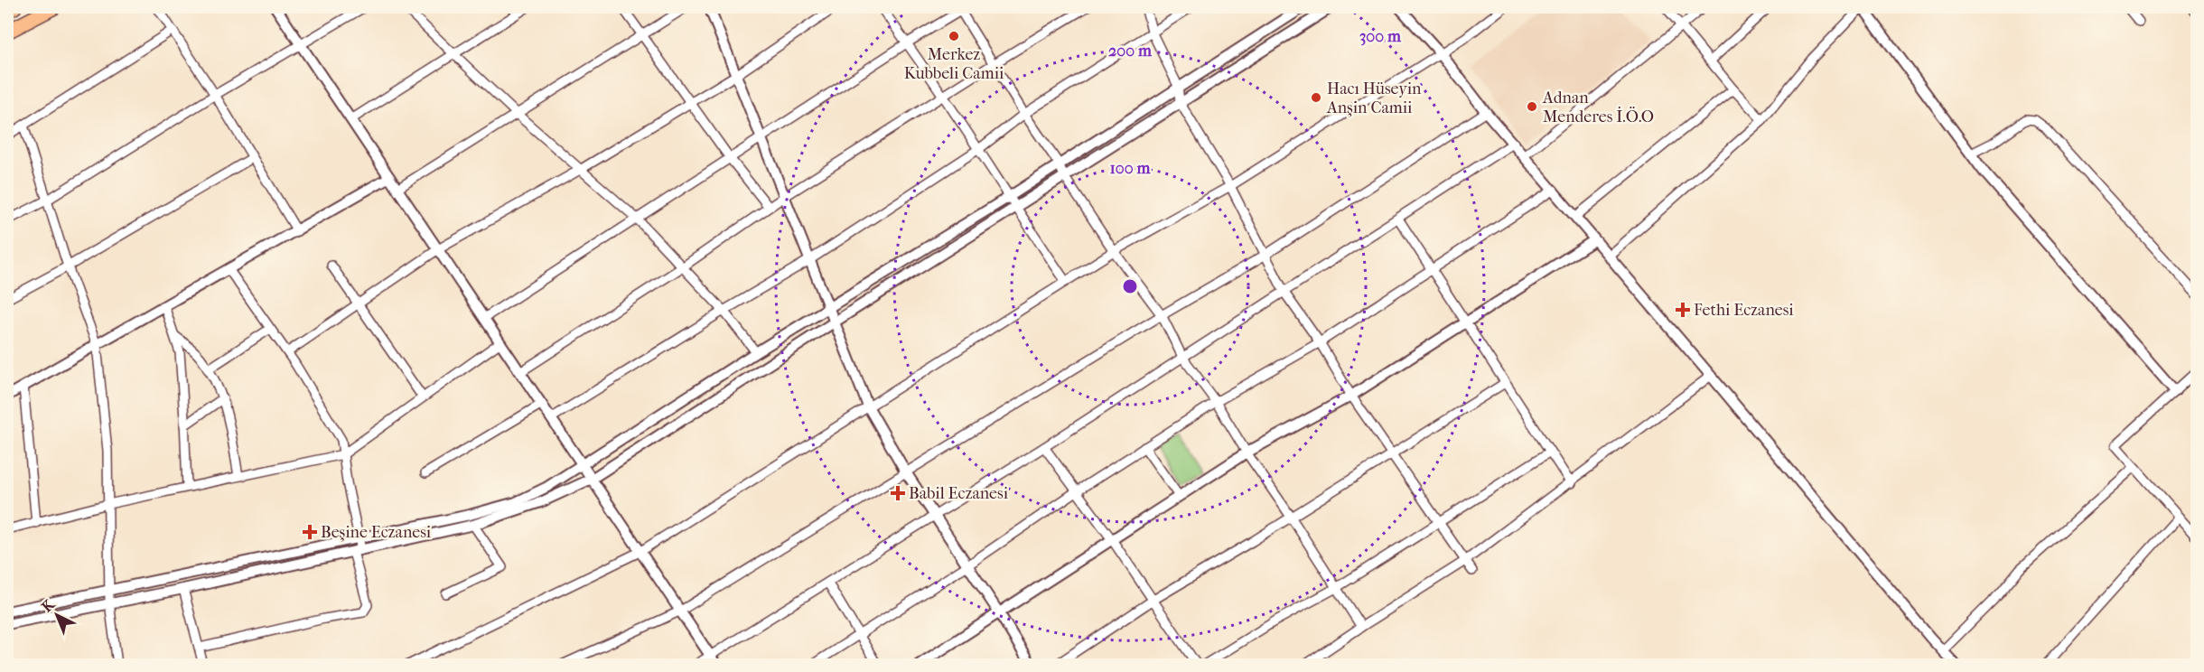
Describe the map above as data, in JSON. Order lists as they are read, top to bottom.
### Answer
{
  "places": {
    "other": ["Merkez Kubbeli Camii", "Hacı Hüseyin Anşin Camii", "Adnan Menderes İ.Ö.O"],
    "health": ["Fethi Eczanesi", "Babil Eczanesi", "Beşine Eczanesi"]
  },
  "north": "top left",
  "rings": ["300 m", "200 m", "100 m"]
}
